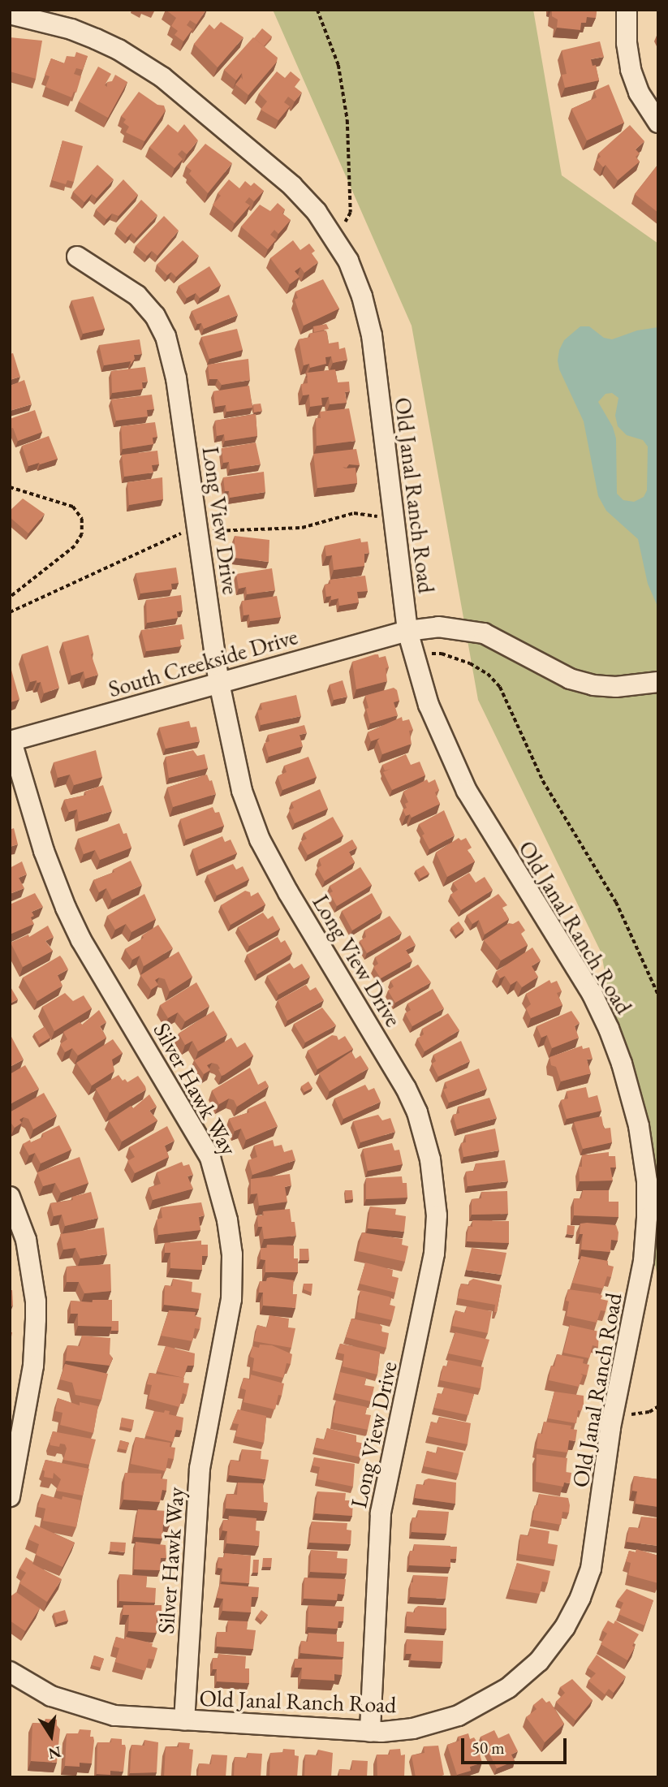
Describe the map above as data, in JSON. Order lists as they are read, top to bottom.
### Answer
{
  "streets": {
    "street": [
      "Old Janal Ranch Road",
      "Long View Drive",
      "South Creekside Drive",
      "Silver Hawk Way"
    ]
  },
  "crossings": [
    ["Old Janal Ranch Road", "Long View Drive"],
    ["Old Janal Ranch Road", "South Creekside Drive"],
    ["Old Janal Ranch Road", "Silver Hawk Way"],
    ["Long View Drive", "South Creekside Drive"],
    ["South Creekside Drive", "Silver Hawk Way"]
  ],
  "scale_bar": "50 m",
  "north": "bottom"
}
